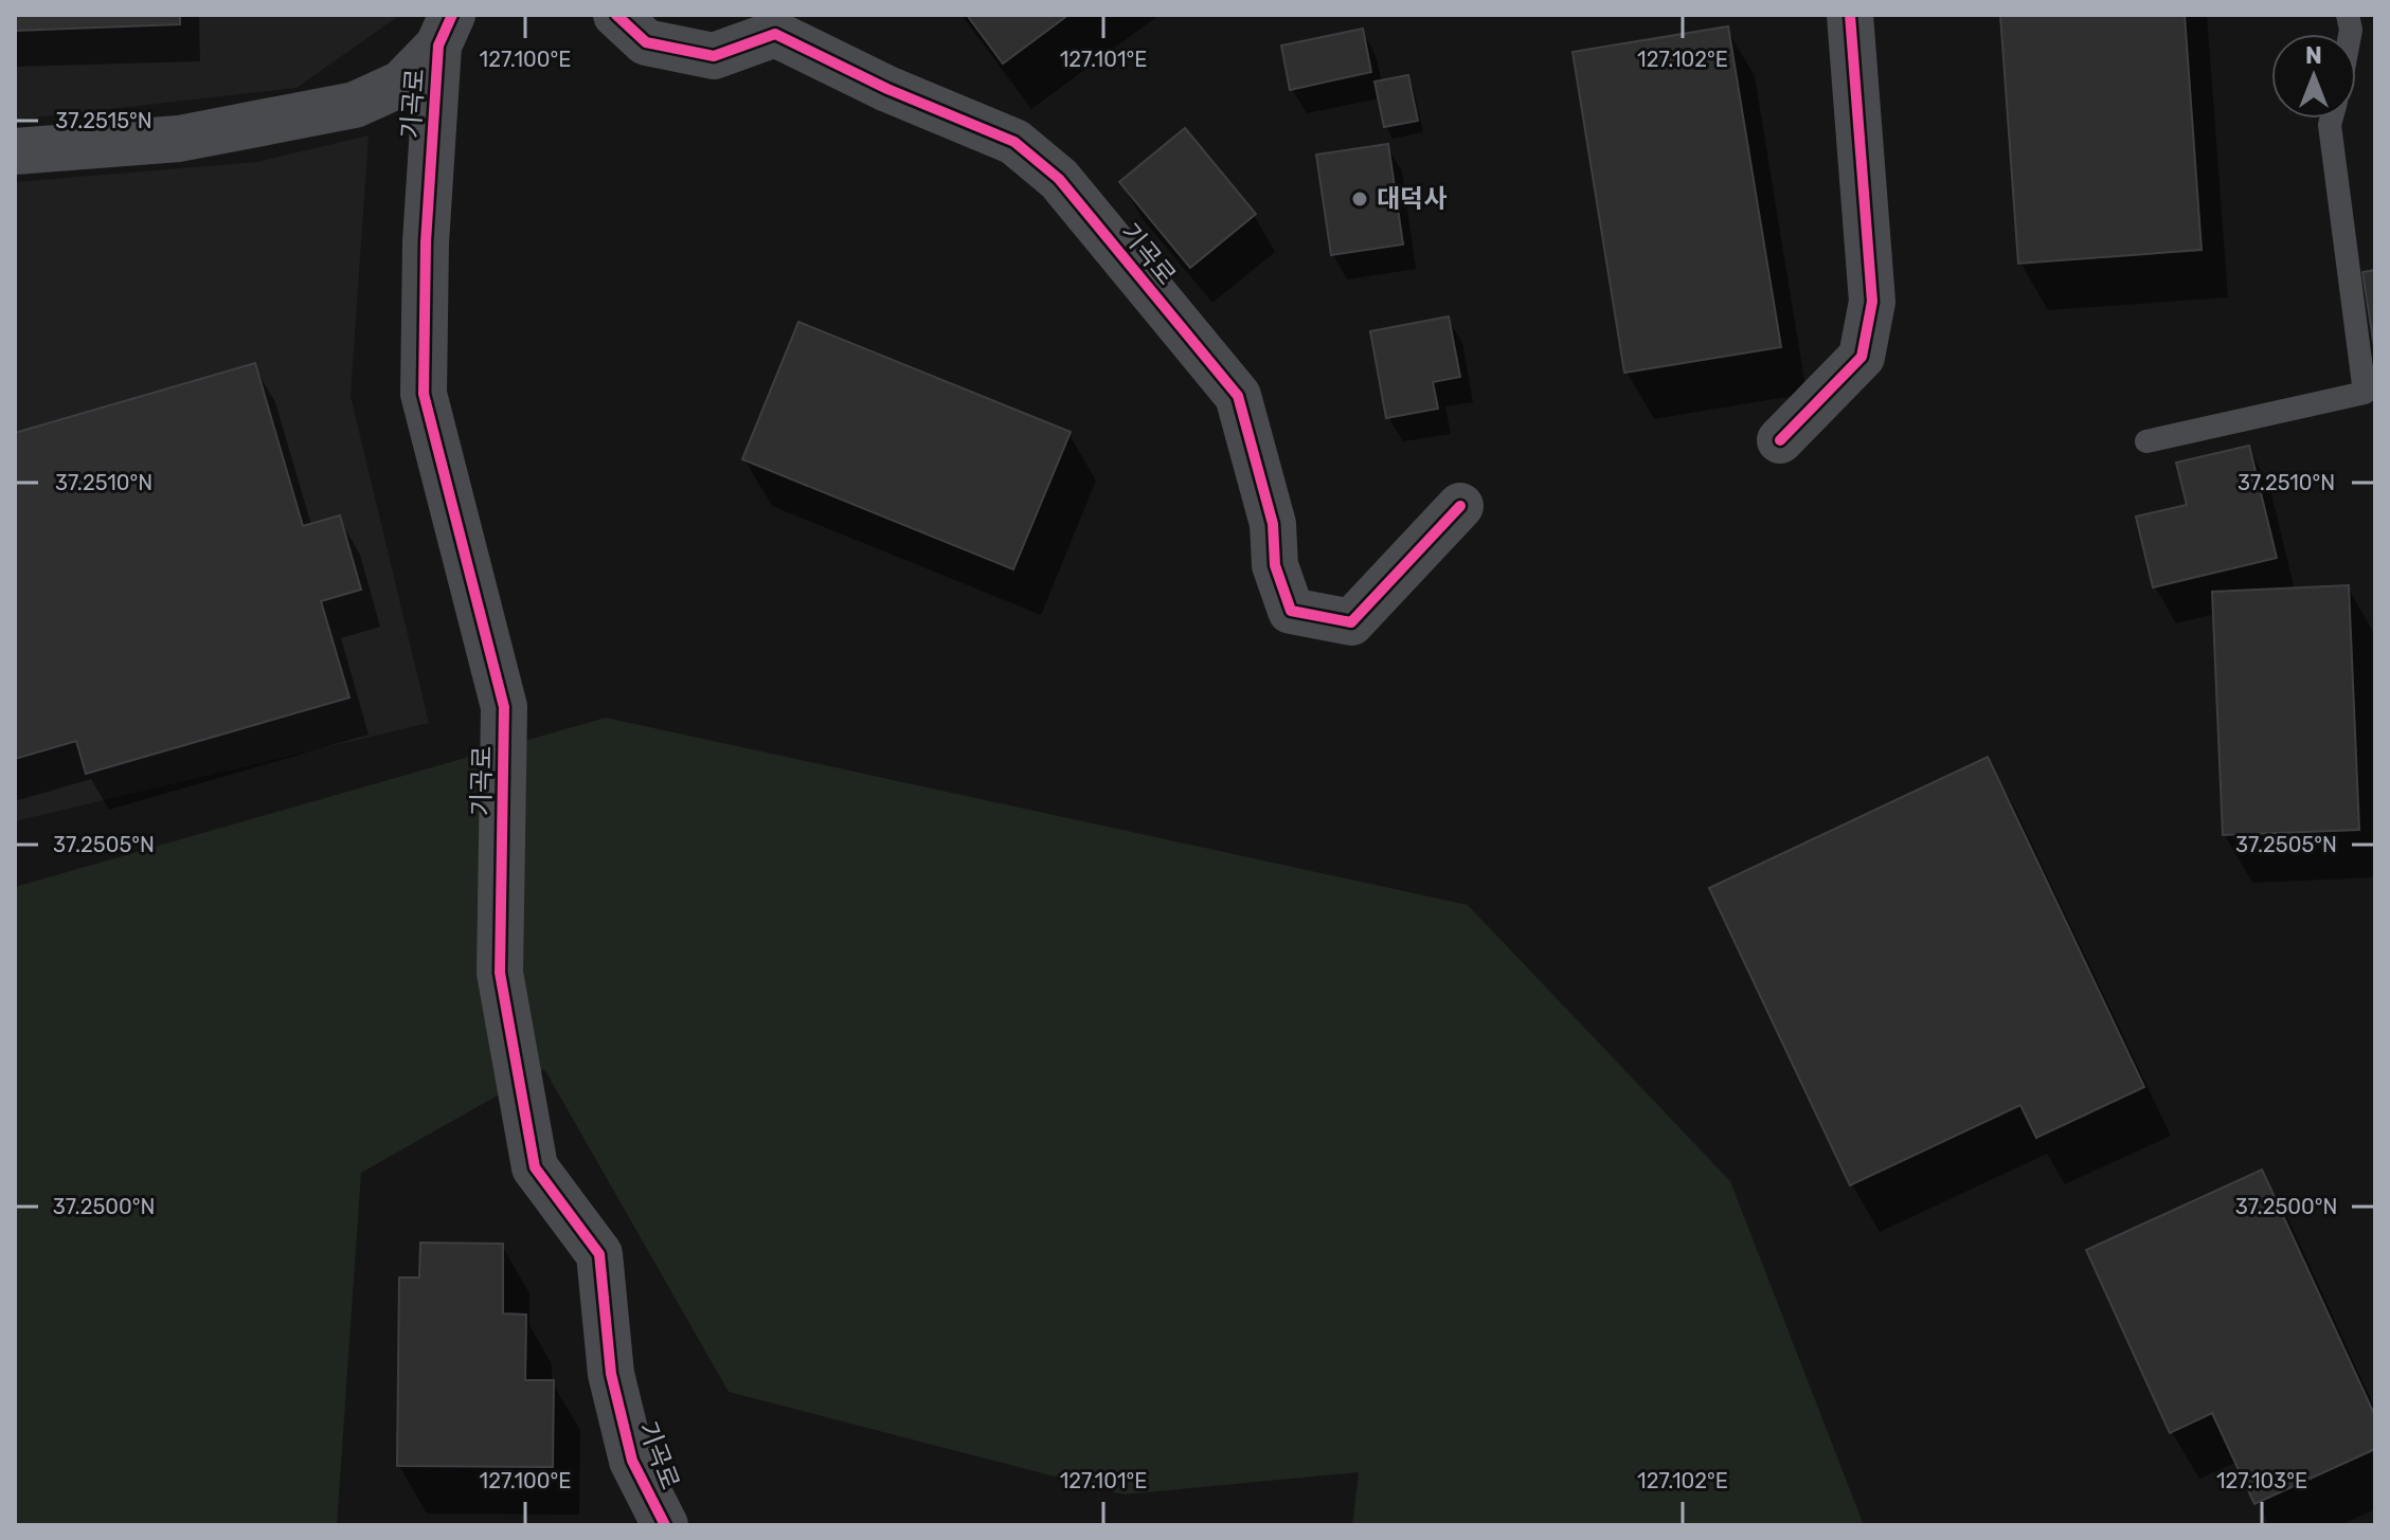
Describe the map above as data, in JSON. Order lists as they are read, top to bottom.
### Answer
{
  "streets": {
    "street": ["기곡로"]
  },
  "places": ["대덕사"],
  "north": "top",
  "coordinates": [
    "127.100°E",
    "127.101°E",
    "127.102°E",
    "37.2515°N",
    "37.2510°N",
    "37.2505°N",
    "37.2500°N",
    "127.103°E"
  ]
}
